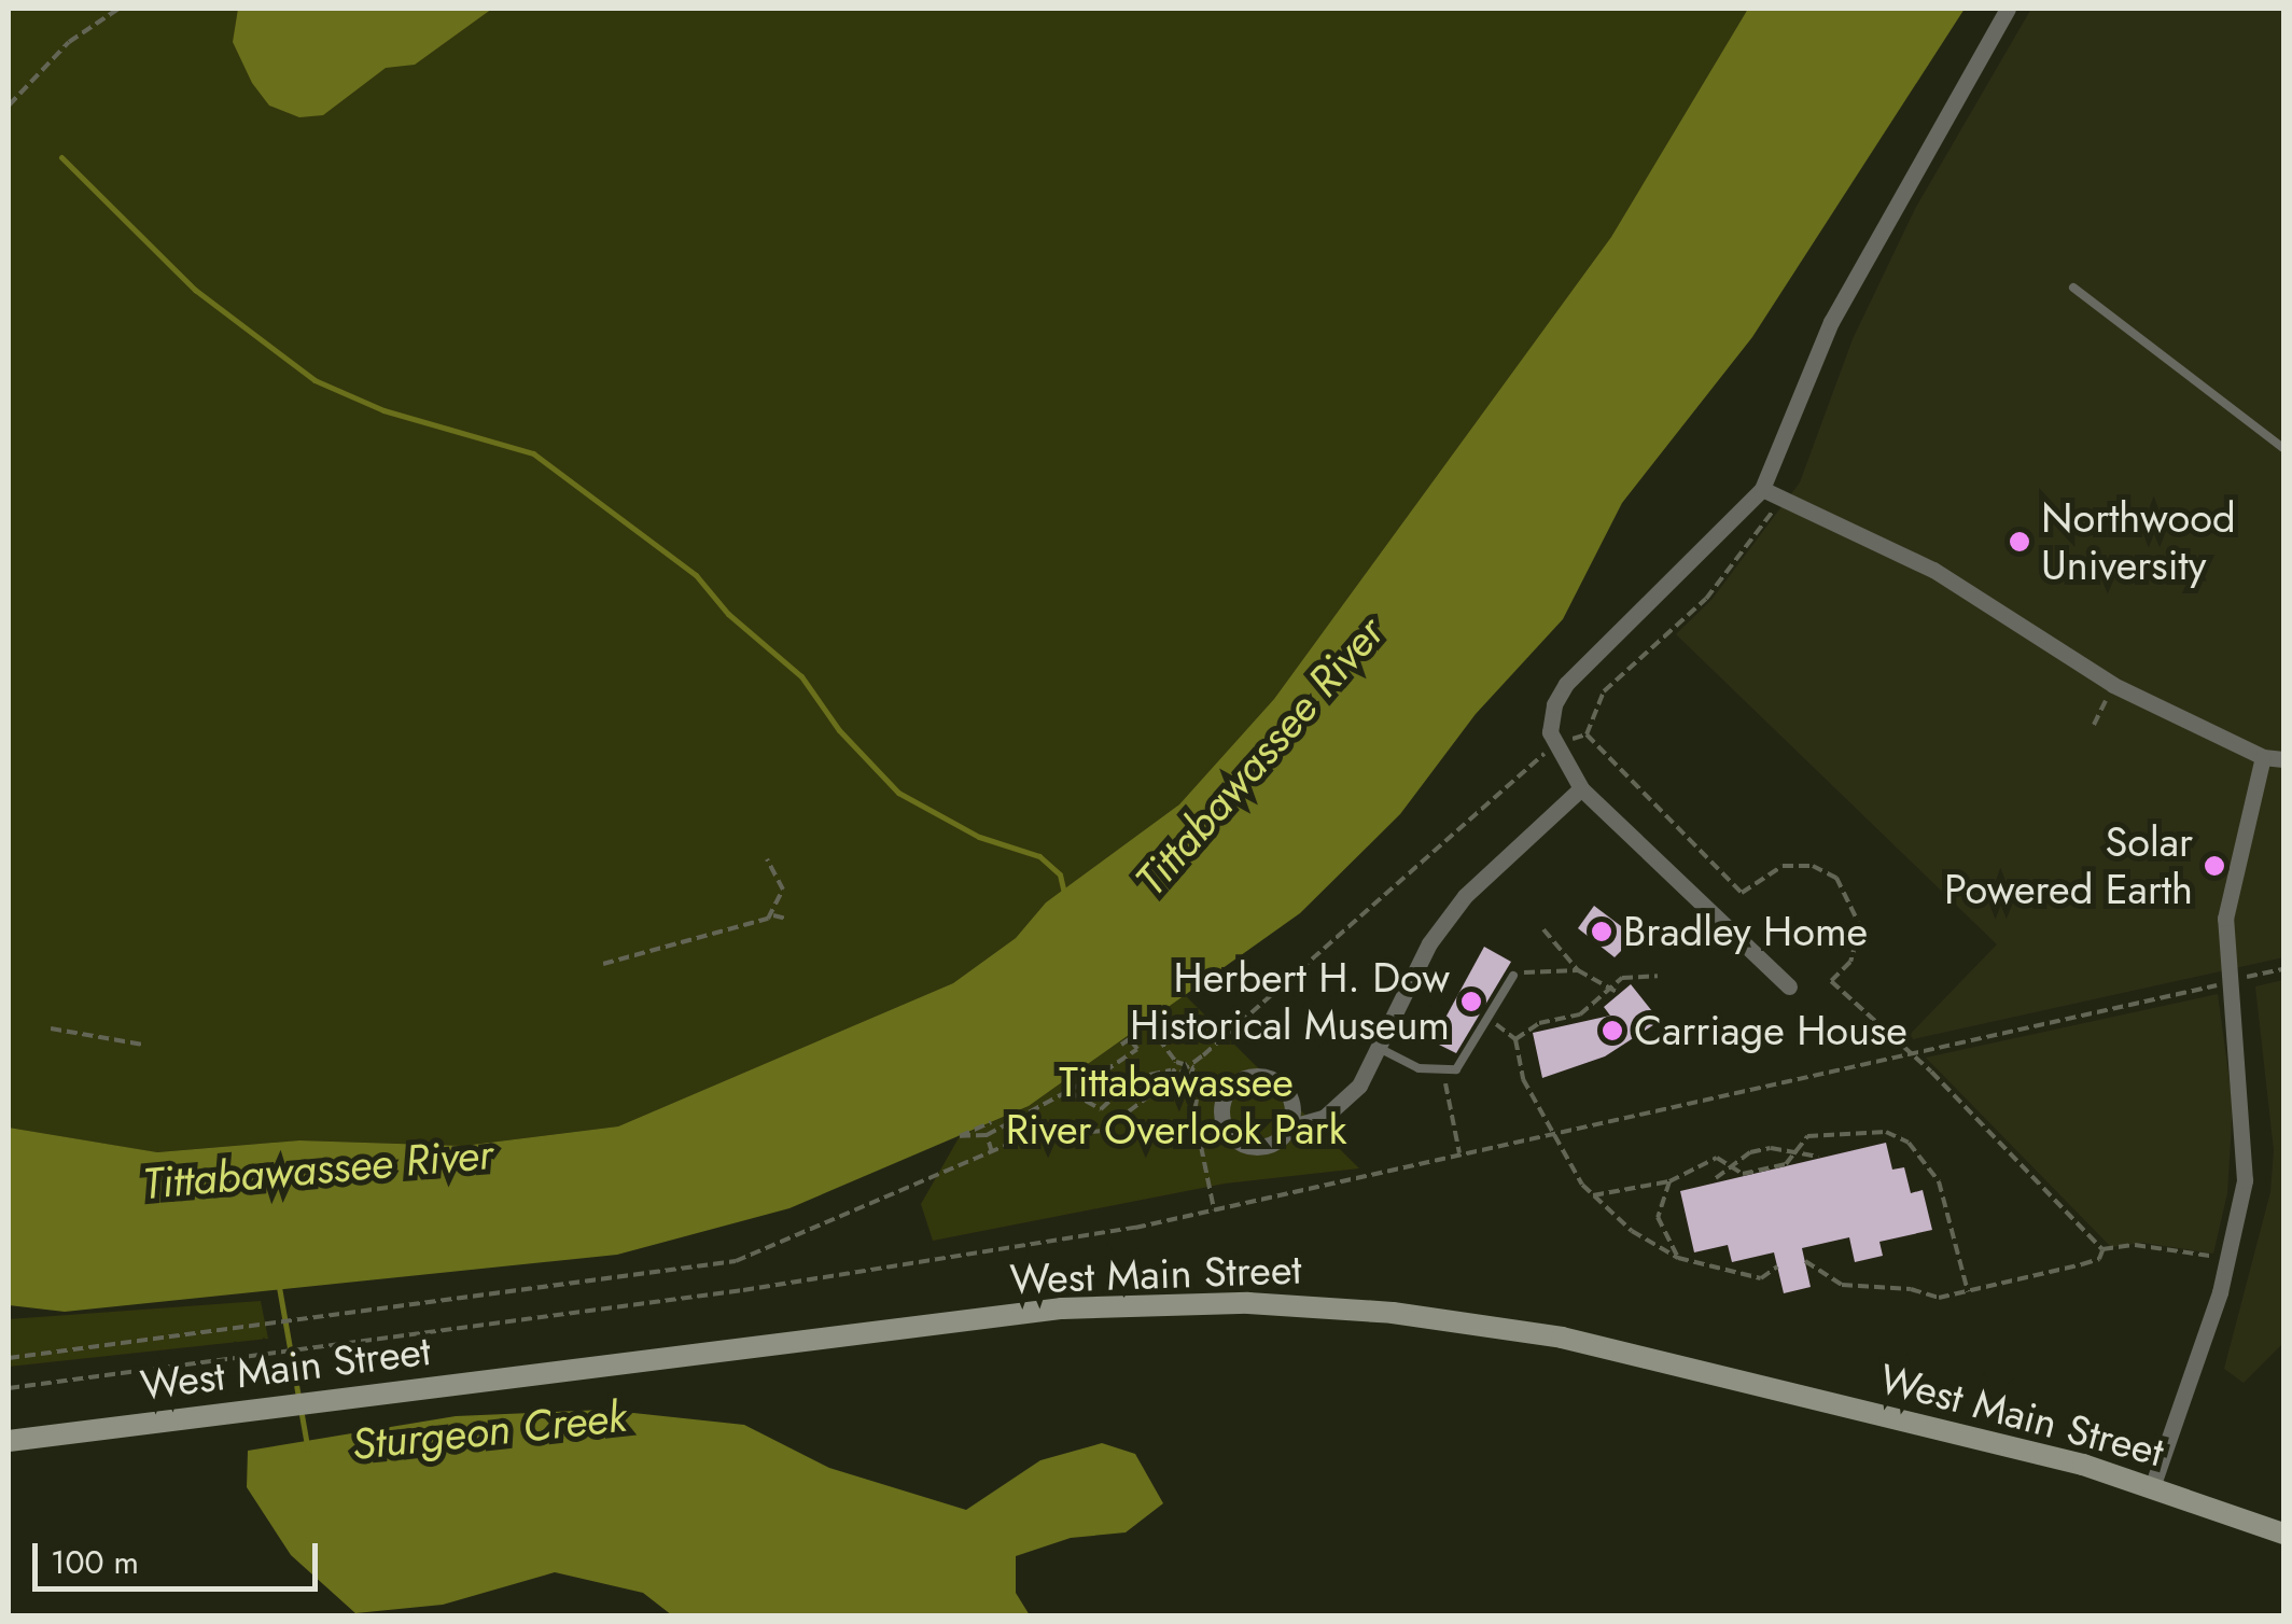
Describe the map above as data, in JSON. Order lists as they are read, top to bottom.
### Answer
{
  "streets": {
    "street": ["West Main Street"]
  },
  "water": ["Tittabawassee River", "Sturgeon Creek"],
  "parks": ["Tittabawassee River Overlook Park"],
  "places": [
    "Northwood University",
    "Solar Powered Earth",
    "Bradley Home",
    "Herbert H. Dow Historical Museum",
    "Carriage House"
  ],
  "scale_bar": "100 m"
}
